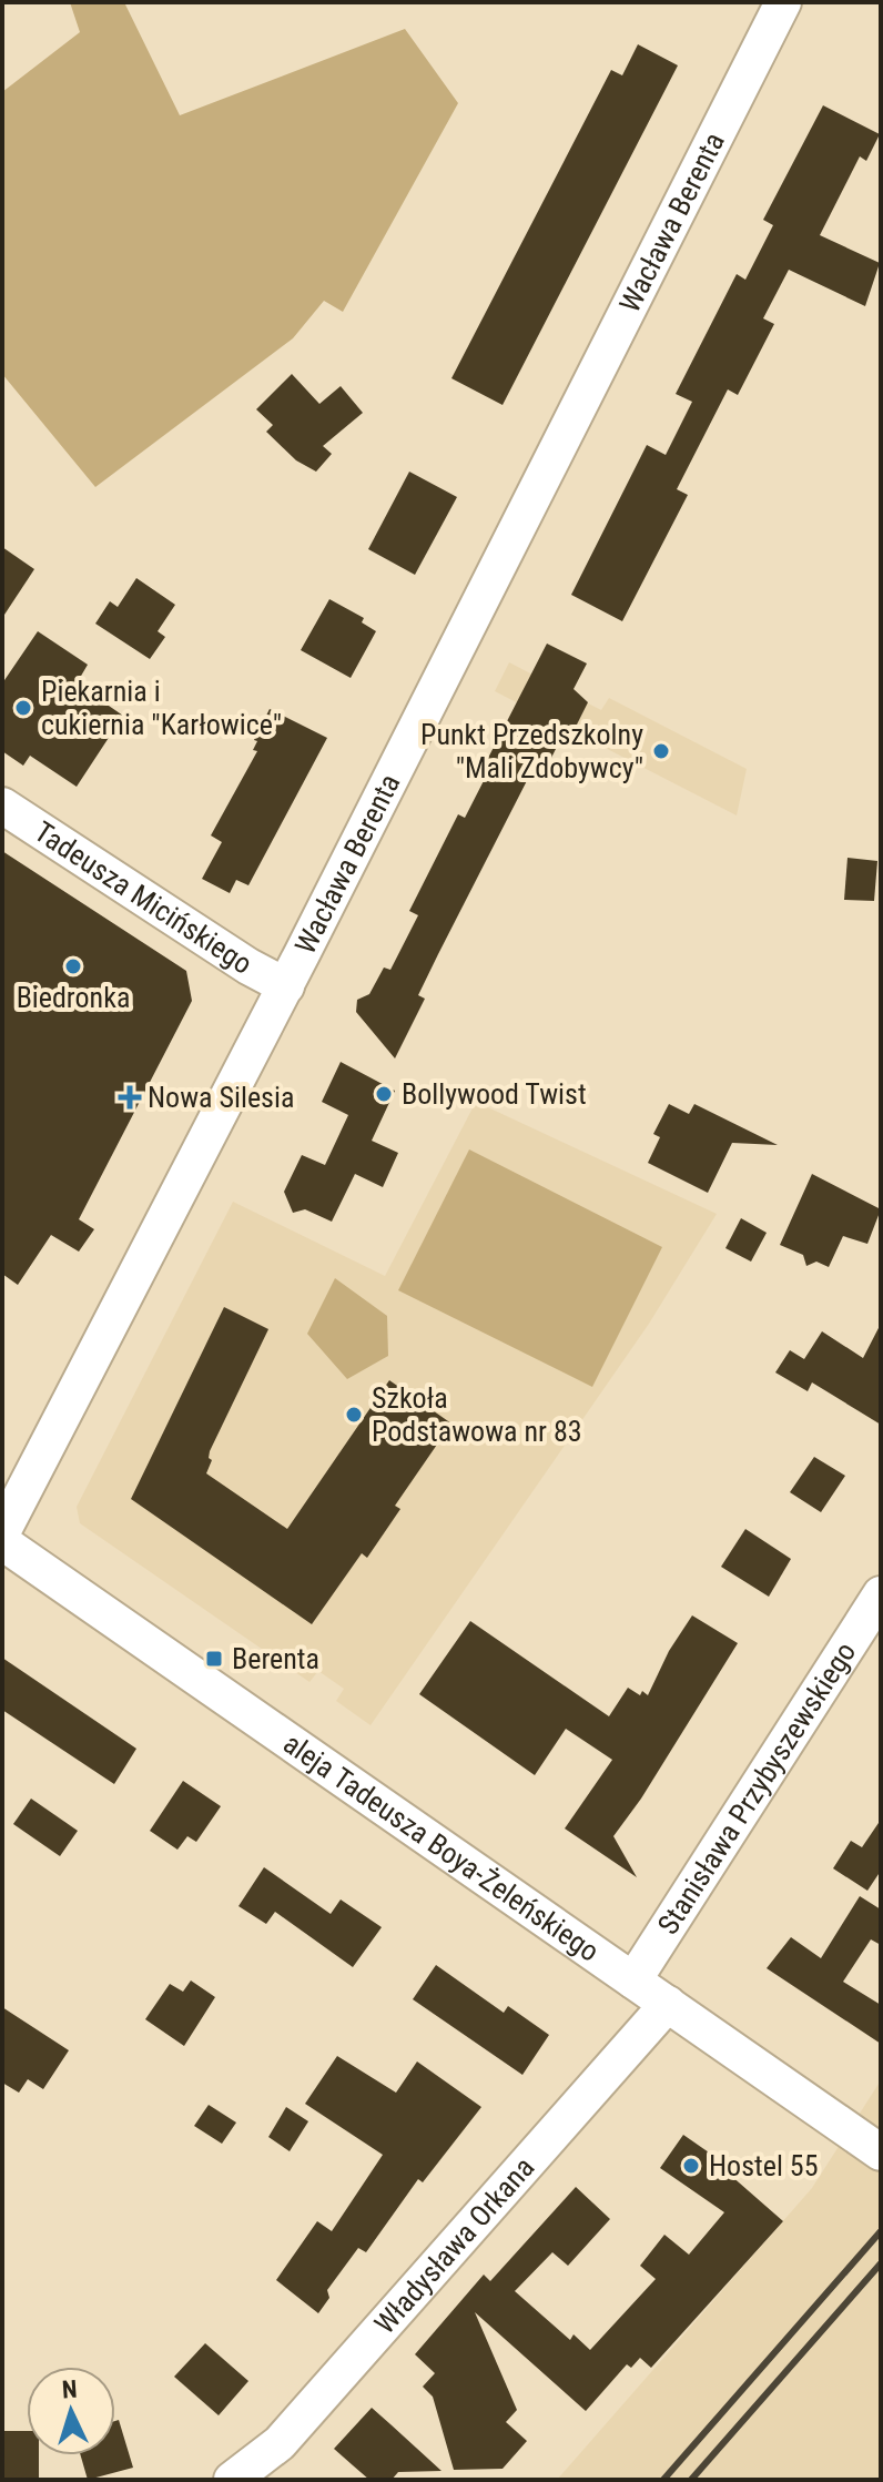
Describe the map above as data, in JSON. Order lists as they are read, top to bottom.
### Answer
{
  "streets": {
    "street": [
      "Wacława Berenta",
      "Tadeusza Micińskiego",
      "Stanisława Przybyszewskiego",
      "aleja Tadeusza Boya-Żeleńskiego",
      "Władysława Orkana"
    ]
  },
  "crossings": [
    ["Wacława Berenta", "Tadeusza Micińskiego"],
    ["Stanisława Przybyszewskiego", "aleja Tadeusza Boya-Żeleńskiego"],
    ["aleja Tadeusza Boya-Żeleńskiego", "Władysława Orkana"]
  ],
  "places": {
    "other": [
      "Piekarnia i cukiernia \"Karłowice\"",
      "Punkt Przedszkolny \"Mali Zdobywcy\"",
      "Biedronka",
      "Bollywood Twist",
      "Szkoła Podstawowa nr 83",
      "Hostel 55"
    ],
    "health": ["Nowa Silesia"],
    "transit": ["Berenta"]
  },
  "north": "top"
}
